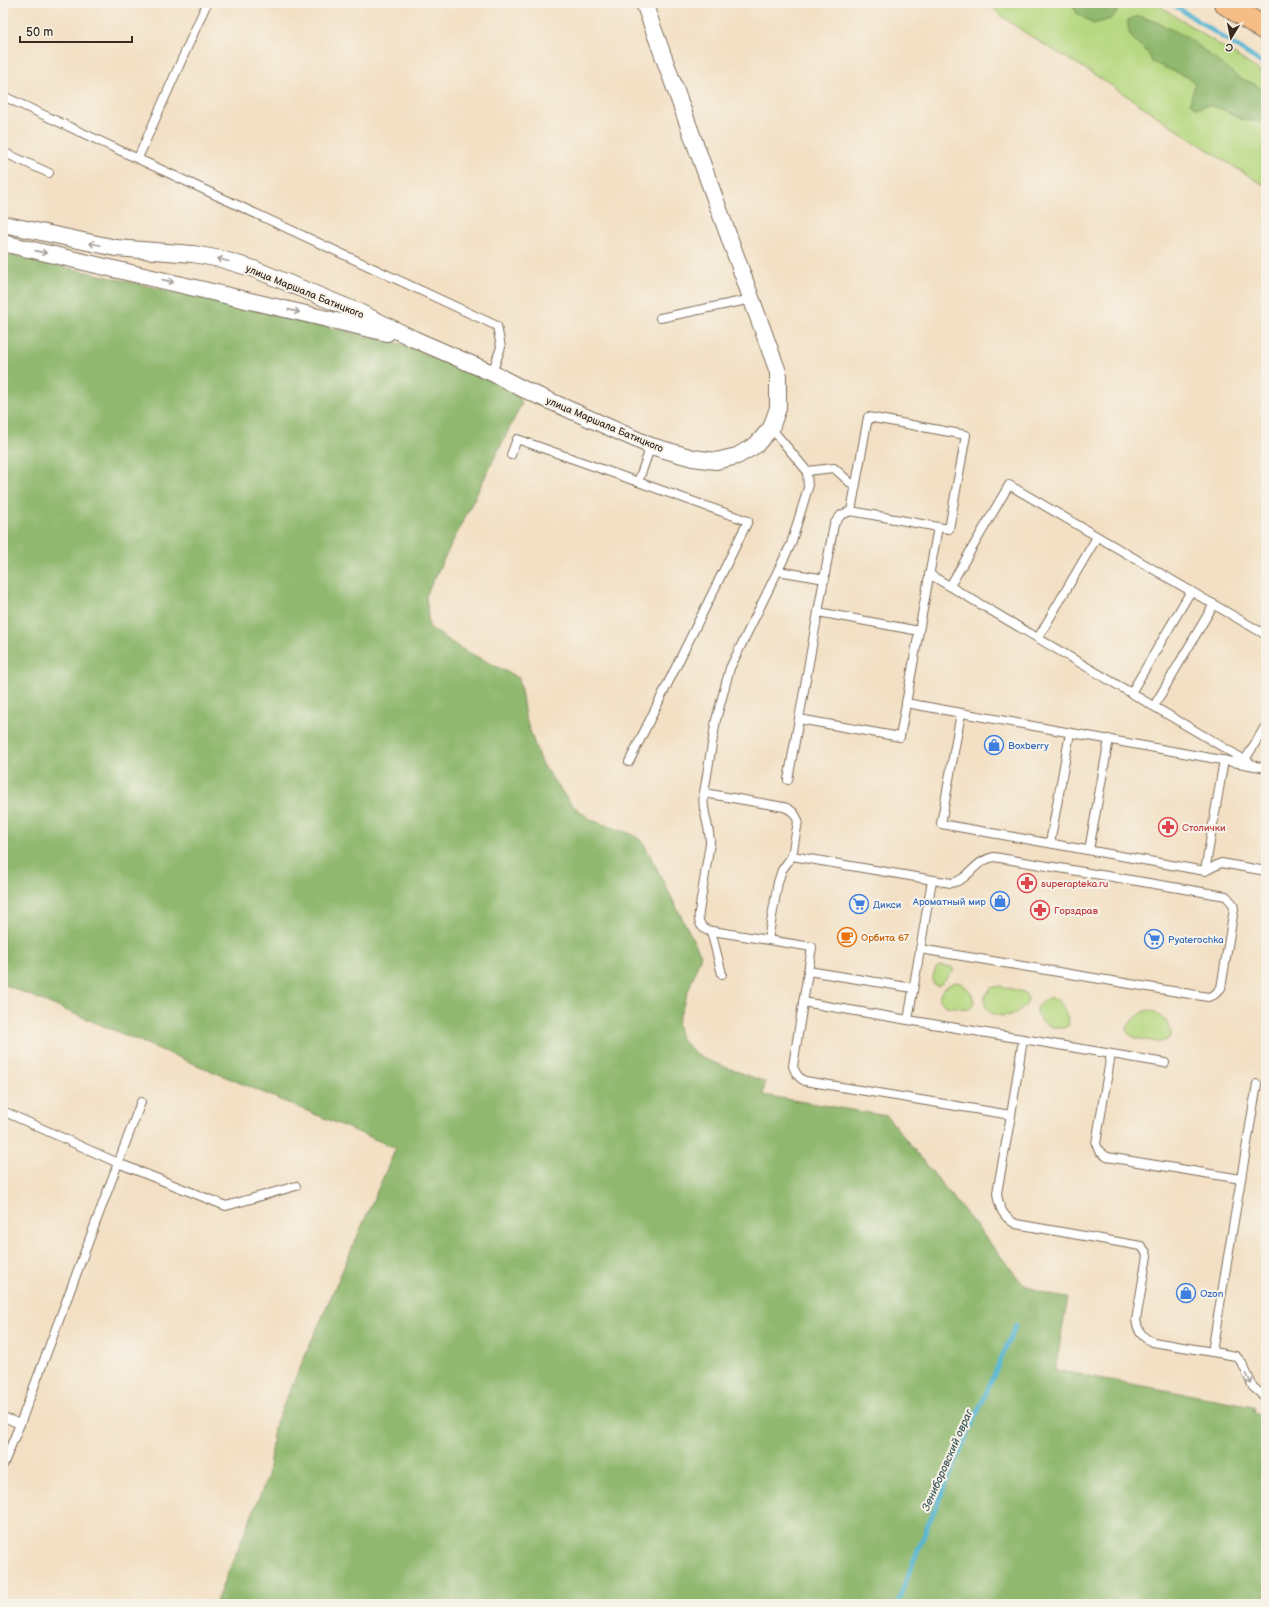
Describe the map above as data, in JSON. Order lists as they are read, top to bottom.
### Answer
{
  "streets": {
    "street": ["улица Маршала Батицкого"]
  },
  "water": ["Зениборовский овраг"],
  "places": {
    "shop": ["Boxberry", "Ароматный мир", "Ozon"],
    "pharmacy": ["Столички", "superapteka.ru", "Горздрав"],
    "supermarket": ["Дикси", "Pyaterochka"],
    "cafe": ["Орбита 67"]
  },
  "scale_bar": "50 m",
  "north": "bottom"
}
